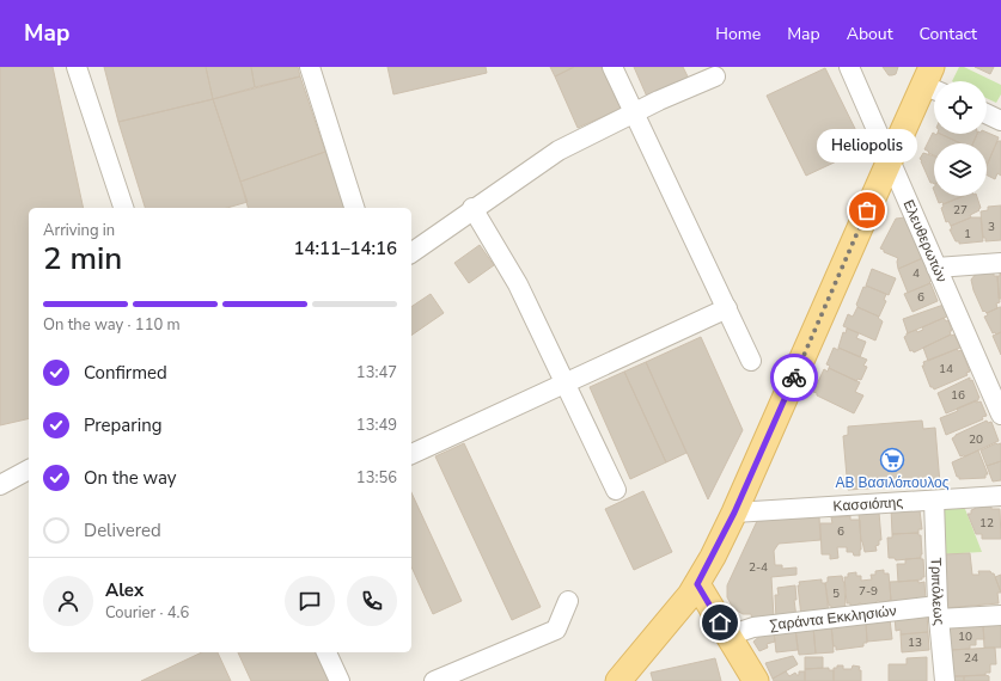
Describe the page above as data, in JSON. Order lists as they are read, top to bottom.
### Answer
{
  "streets": {
    "street": [
      "Ελευθερωτών",
      "Κασσιόπης",
      "Τριπόλεως",
      "Σαράντα Εκκλησιών"
    ]
  },
  "crossings": [
    ["Κασσιόπης", "Τριπόλεως"],
    ["Τριπόλεως", "Σαράντα Εκκλησιών"]
  ],
  "places": {
    "other": ["Heliopolis"],
    "supermarket": ["ΑΒ Βασιλόπουλος"]
  },
  "house_numbers": [
    "27",
    "3",
    "1",
    "4",
    "6",
    "14",
    "16",
    "20",
    "12",
    "6",
    "2-4",
    "7-9",
    "5",
    "10",
    "13",
    "24"
  ],
  "page": {
    "header": "Map",
    "nav": [
      "Home",
      "Map",
      "About",
      "Contact"
    ],
    "bubble": "Heliopolis",
    "heading": ["2 min", "Arriving in", "14:11–14:16"],
    "panel": ["Alex", "Courier · 4.6"],
    "bar": "On the way · 110 m",
    "list": [
      ["Confirmed", "13:47"],
      ["Preparing", "13:49"],
      ["On the way", "13:56"],
      "Delivered"
    ]
  }
}
